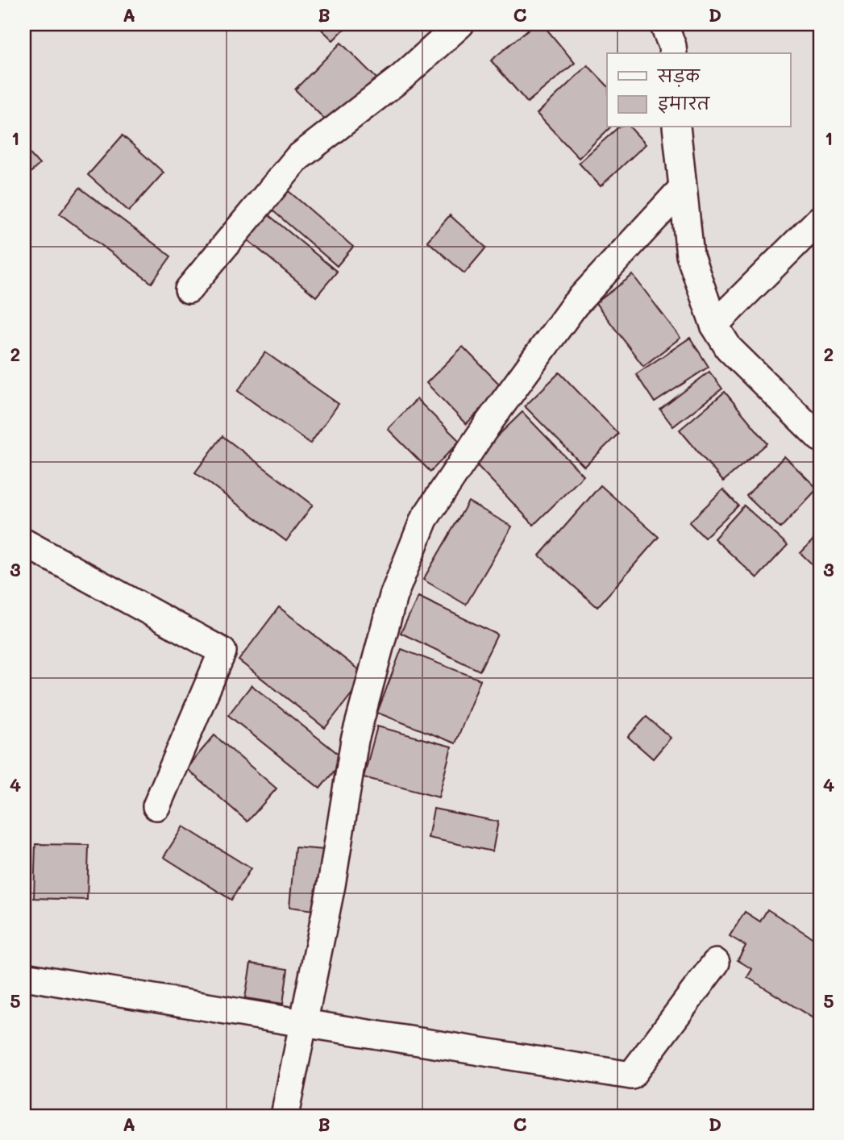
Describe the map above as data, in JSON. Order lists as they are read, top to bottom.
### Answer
{
  "legend": ["सड़क", "इमारत"],
  "grid": {
    "columns": [
      "A",
      "B",
      "C",
      "D"
    ],
    "rows": [
      "1",
      "2",
      "3",
      "4",
      "5"
    ]
  }
}
